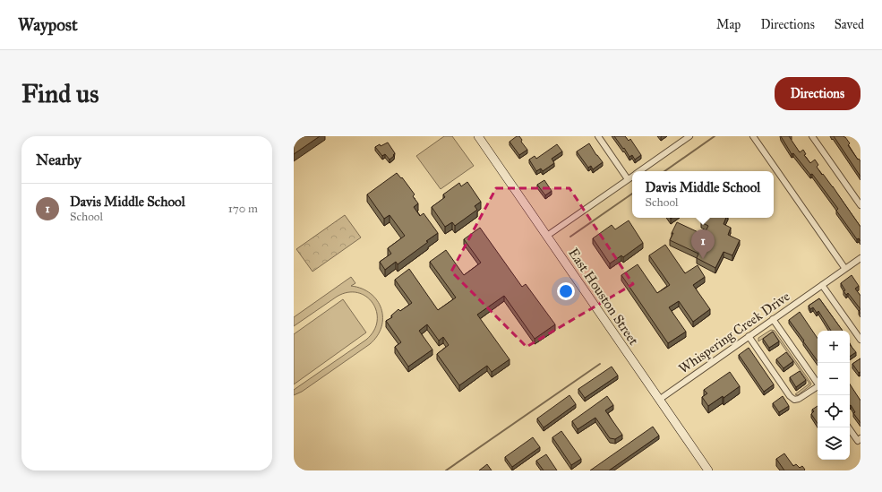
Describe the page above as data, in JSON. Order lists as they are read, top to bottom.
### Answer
{
  "streets": {
    "main road": ["East Houston Street"],
    "street": ["Whispering Creek Drive"]
  },
  "crossings": [
    ["East Houston Street", "Whispering Creek Drive"]
  ],
  "page": {
    "header": "Waypost",
    "nav": ["Map", "Directions", "Saved"],
    "buttons": "Directions",
    "title": "Find us",
    "heading": "Nearby",
    "popup": ["Davis Middle School", "School"],
    "list": [
      {
        "mark": "1",
        "name": "Davis Middle School",
        "note": "School",
        "value": "170 m"
      }
    ],
    "pins": "1",
    "map_buttons": ["+", "−"]
  }
}
